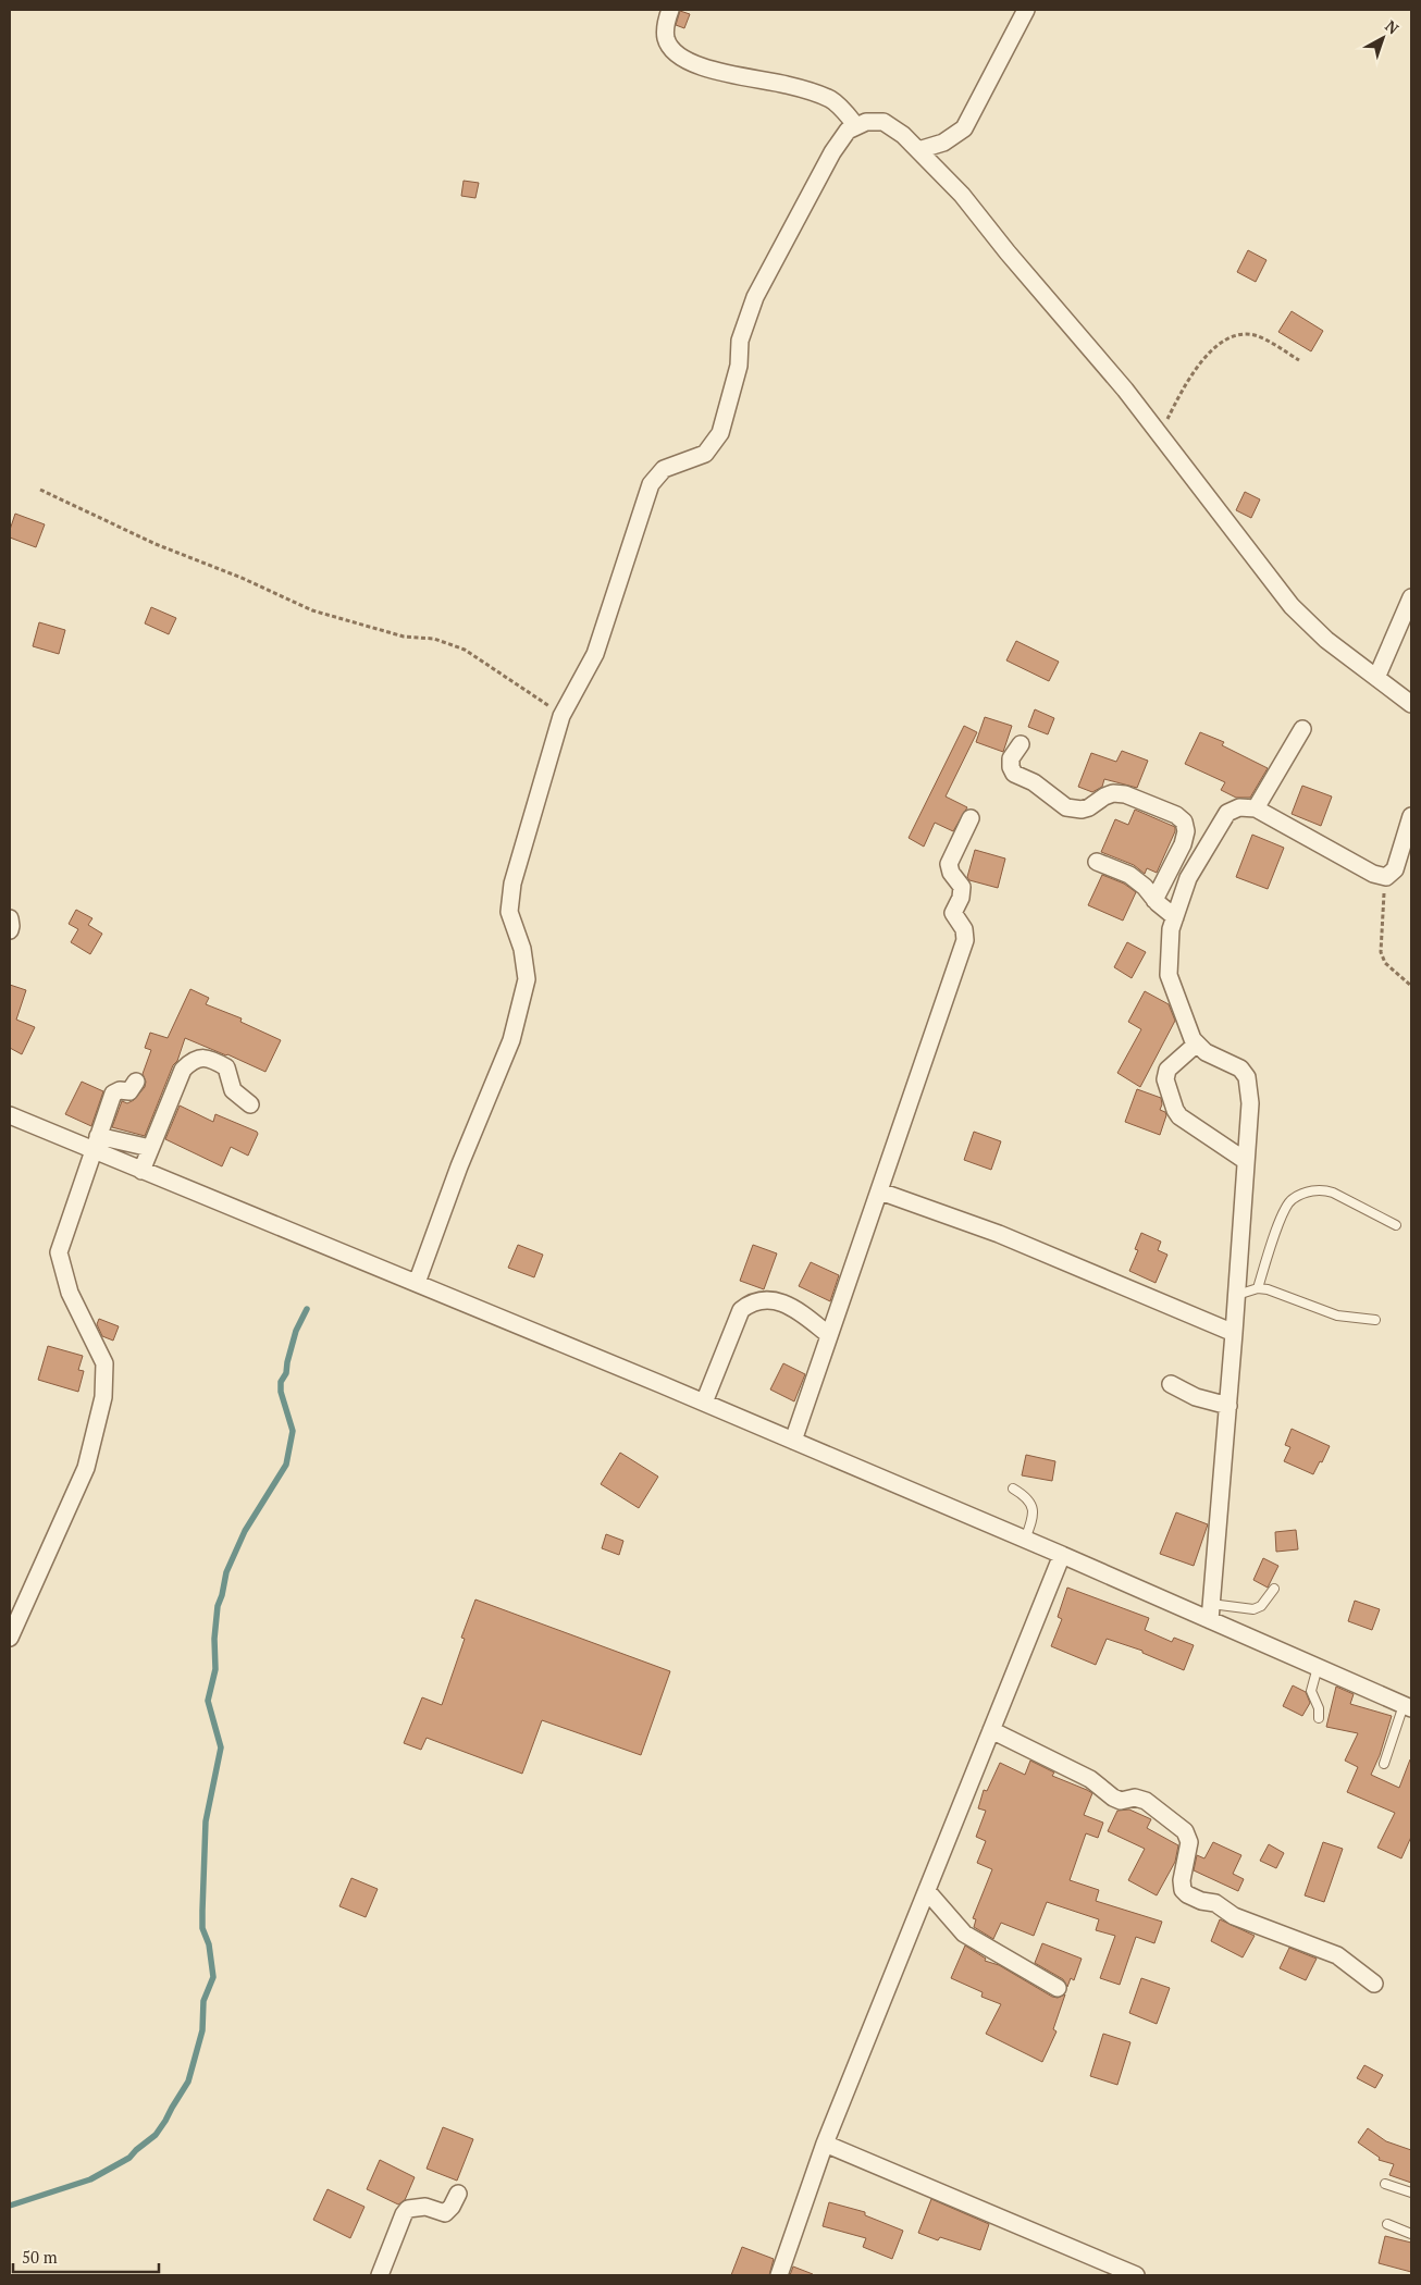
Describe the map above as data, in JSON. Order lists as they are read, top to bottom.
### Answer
{
  "scale_bar": "50 m",
  "north": "top right"
}
